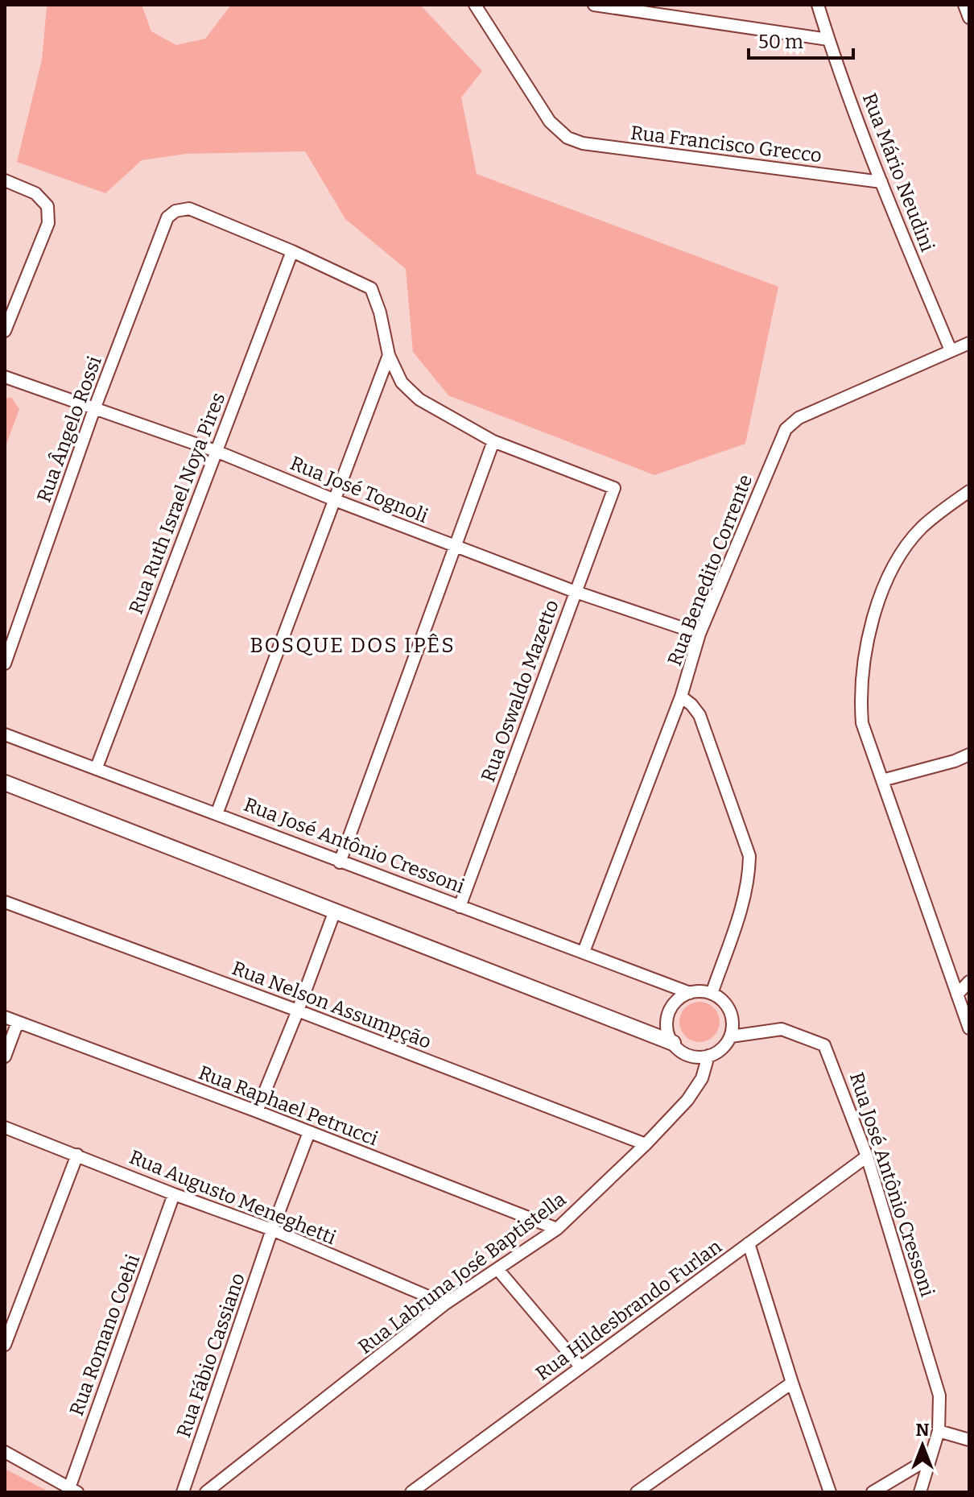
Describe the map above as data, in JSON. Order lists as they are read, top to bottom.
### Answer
{
  "streets": {
    "street": [
      "Rua Francisco Grecco",
      "Rua Mário Neudini",
      "Rua Ângelo Rossi",
      "Rua José Tognoli",
      "Rua Ruth Israel Noya Pires",
      "Rua Benedito Corrente",
      "Rua Oswaldo Mazetto",
      "Rua José Antônio Cressoni",
      "Rua Nelson Assumpção",
      "Rua Raphael Petrucci",
      "Rua Augusto Meneghetti",
      "Rua Labruna José Baptistella",
      "Rua Hildesbrando Furlan",
      "Rua Romano Coehi",
      "Rua Fábio Cassiano"
    ]
  },
  "crossings": [
    ["Rua Francisco Grecco", "Rua Mário Neudini"],
    ["Rua Mário Neudini", "Rua Benedito Corrente"],
    ["Rua Ângelo Rossi", "Rua José Tognoli"],
    ["Rua Ângelo Rossi", "Rua Ruth Israel Noya Pires"],
    ["Rua José Tognoli", "Rua Ruth Israel Noya Pires"],
    ["Rua José Tognoli", "Rua Benedito Corrente"],
    ["Rua José Tognoli", "Rua Oswaldo Mazetto"],
    ["Rua Ruth Israel Noya Pires", "Rua José Antônio Cressoni"],
    ["Rua Benedito Corrente", "Rua José Antônio Cressoni"],
    ["Rua Oswaldo Mazetto", "Rua José Antônio Cressoni"],
    ["Rua José Antônio Cressoni", "Rua Labruna José Baptistella"],
    ["Rua José Antônio Cressoni", "Rua Hildesbrando Furlan"],
    ["Rua Nelson Assumpção", "Rua Labruna José Baptistella"],
    ["Rua Raphael Petrucci", "Rua Labruna José Baptistella"],
    ["Rua Raphael Petrucci", "Rua Fábio Cassiano"],
    ["Rua Augusto Meneghetti", "Rua Labruna José Baptistella"],
    ["Rua Augusto Meneghetti", "Rua Romano Coehi"],
    ["Rua Augusto Meneghetti", "Rua Fábio Cassiano"]
  ],
  "districts": ["BOSQUE DOS IPÊS"],
  "scale_bar": "50 m",
  "north": "top"
}
